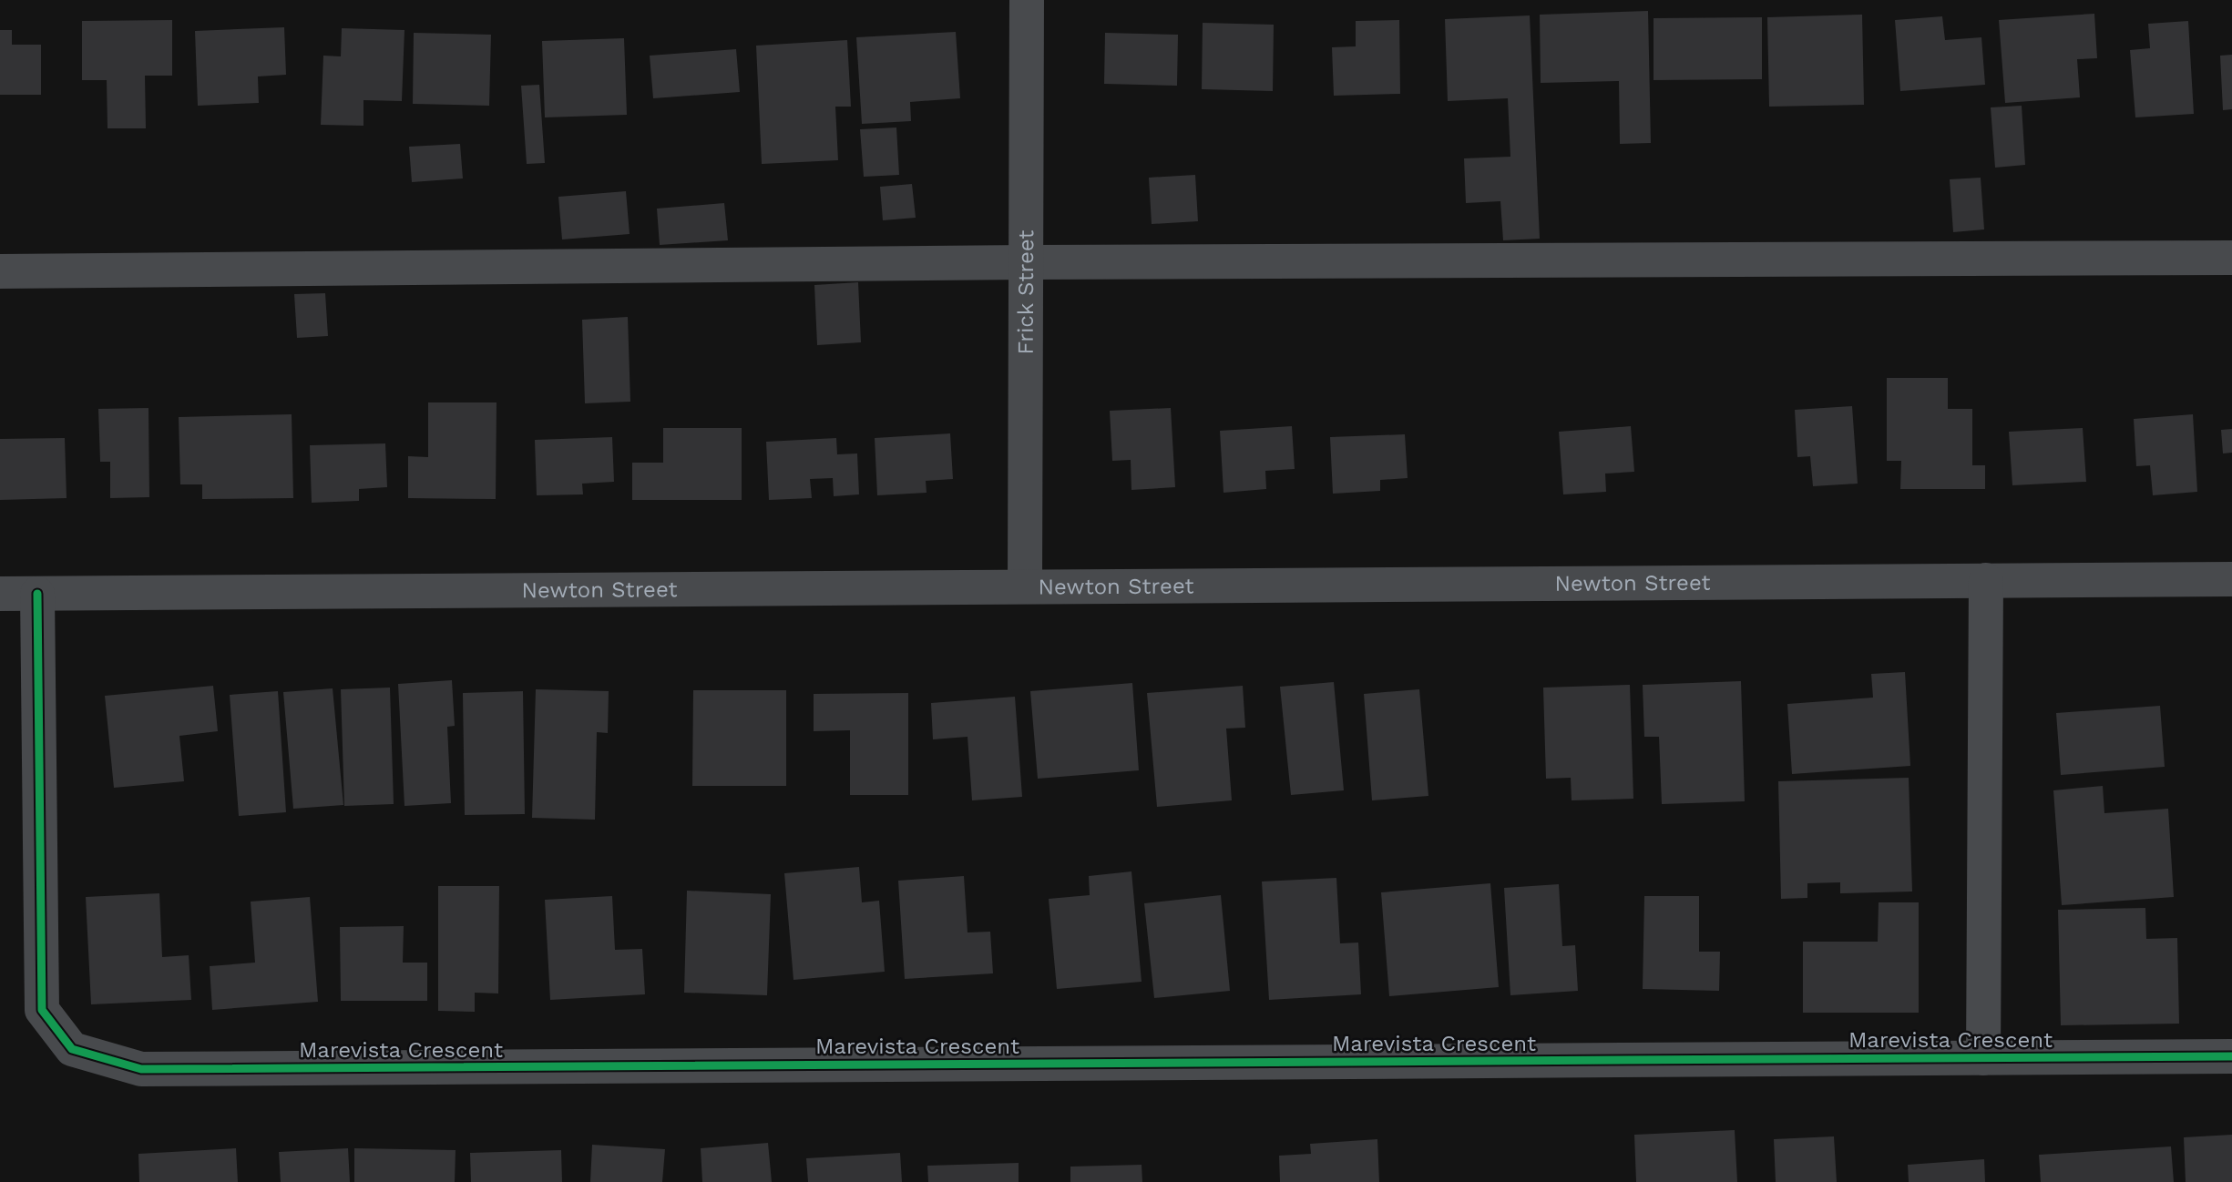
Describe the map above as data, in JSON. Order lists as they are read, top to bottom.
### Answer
{
  "streets": {
    "street": ["Frick Street", "Newton Street", "Marevista Crescent"]
  },
  "crossings": [
    ["Frick Street", "Newton Street"],
    ["Newton Street", "Marevista Crescent"]
  ]
}
